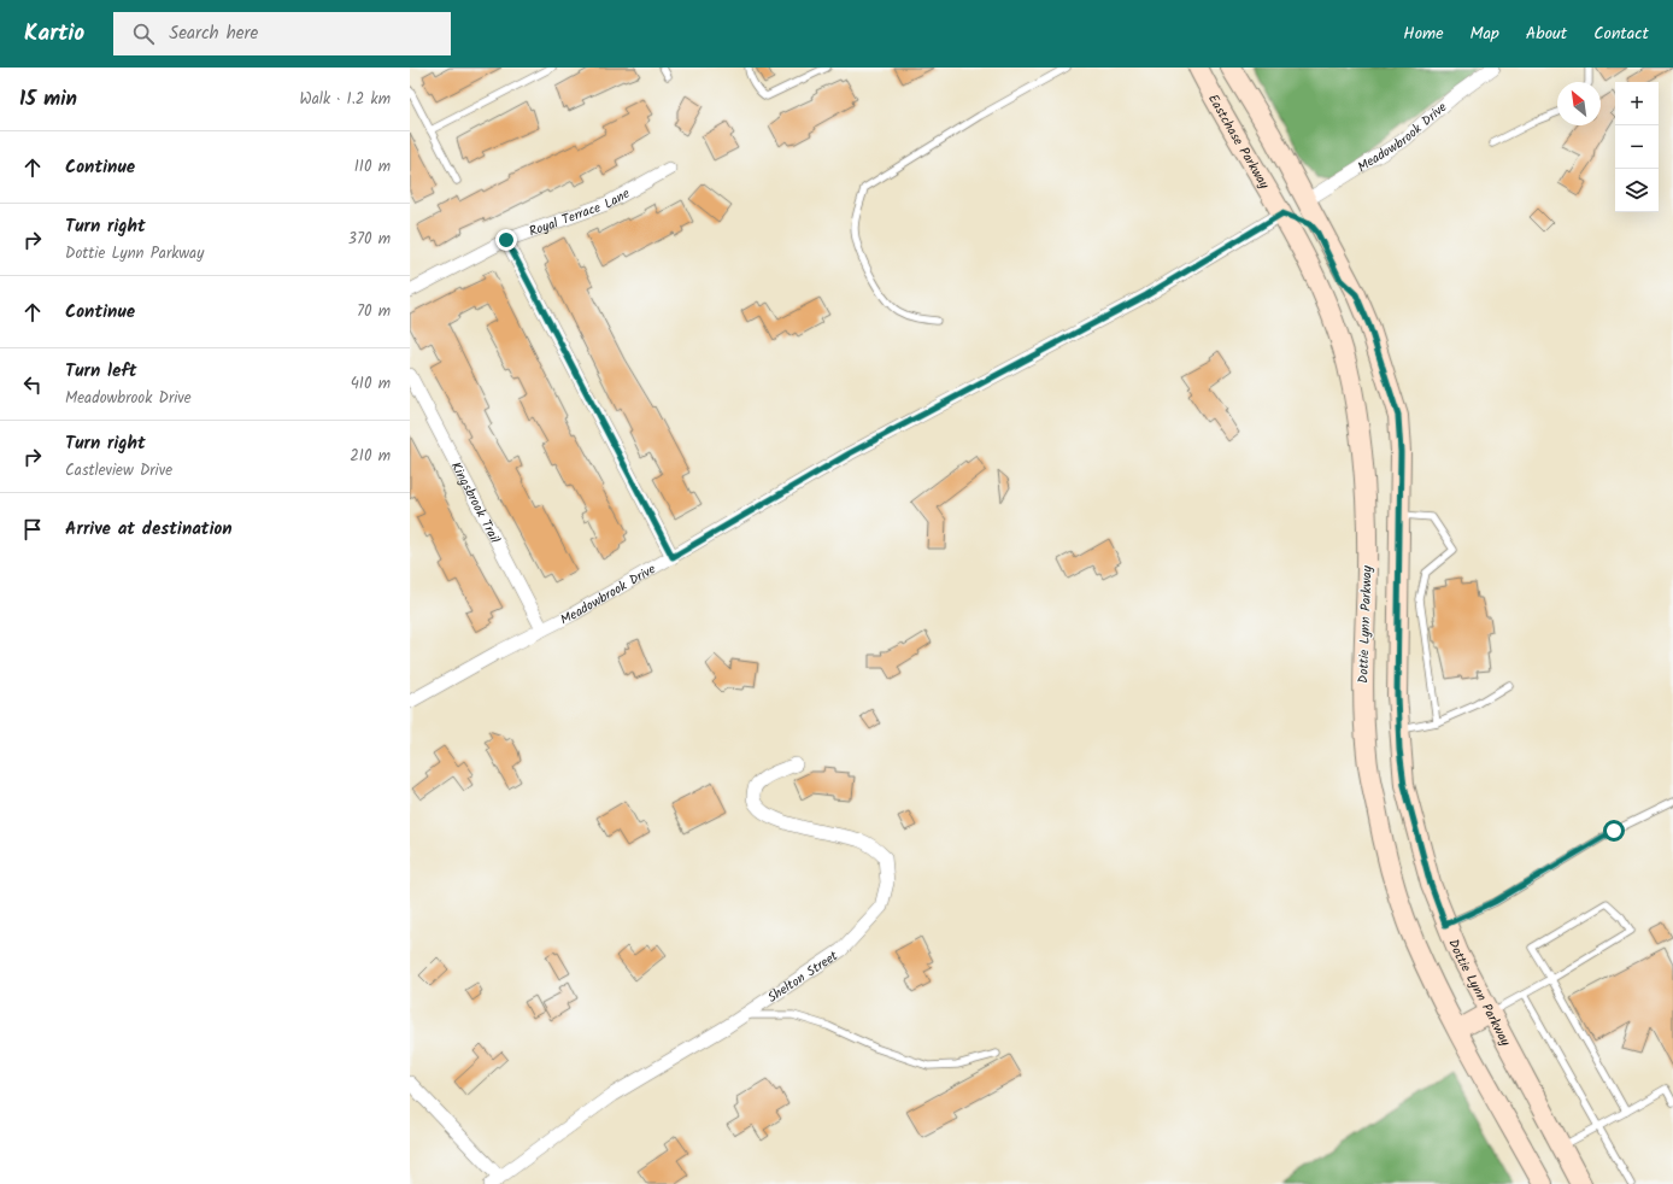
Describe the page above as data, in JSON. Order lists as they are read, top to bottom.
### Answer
{
  "streets": {
    "main road": ["Eastchase Parkway", "Dottie Lynn Parkway"],
    "street": [
      "Meadowbrook Drive",
      "Royal Terrace Lane",
      "Kingsbrook Trail",
      "Shelton Street"
    ]
  },
  "crossings": [
    ["Meadowbrook Drive", "Eastchase Parkway"],
    ["Meadowbrook Drive", "Kingsbrook Trail"],
    ["Meadowbrook Drive", "Dottie Lynn Parkway"],
    ["Eastchase Parkway", "Dottie Lynn Parkway"]
  ],
  "north": "top left",
  "page": {
    "header": "Kartio",
    "search": "Search here",
    "nav": [
      "Home",
      "Map",
      "About",
      "Contact"
    ],
    "heading": ["15 min", "Walk · 1.2 km"],
    "map_buttons": ["+", "−"],
    "list": [
      ["Continue", "110 m"],
      ["Turn right", "Dottie Lynn Parkway", "370 m"],
      ["Continue", "70 m"],
      ["Turn left", "Meadowbrook Drive", "410 m"],
      ["Turn right", "Castleview Drive", "210 m"],
      "Arrive at destination"
    ]
  }
}
